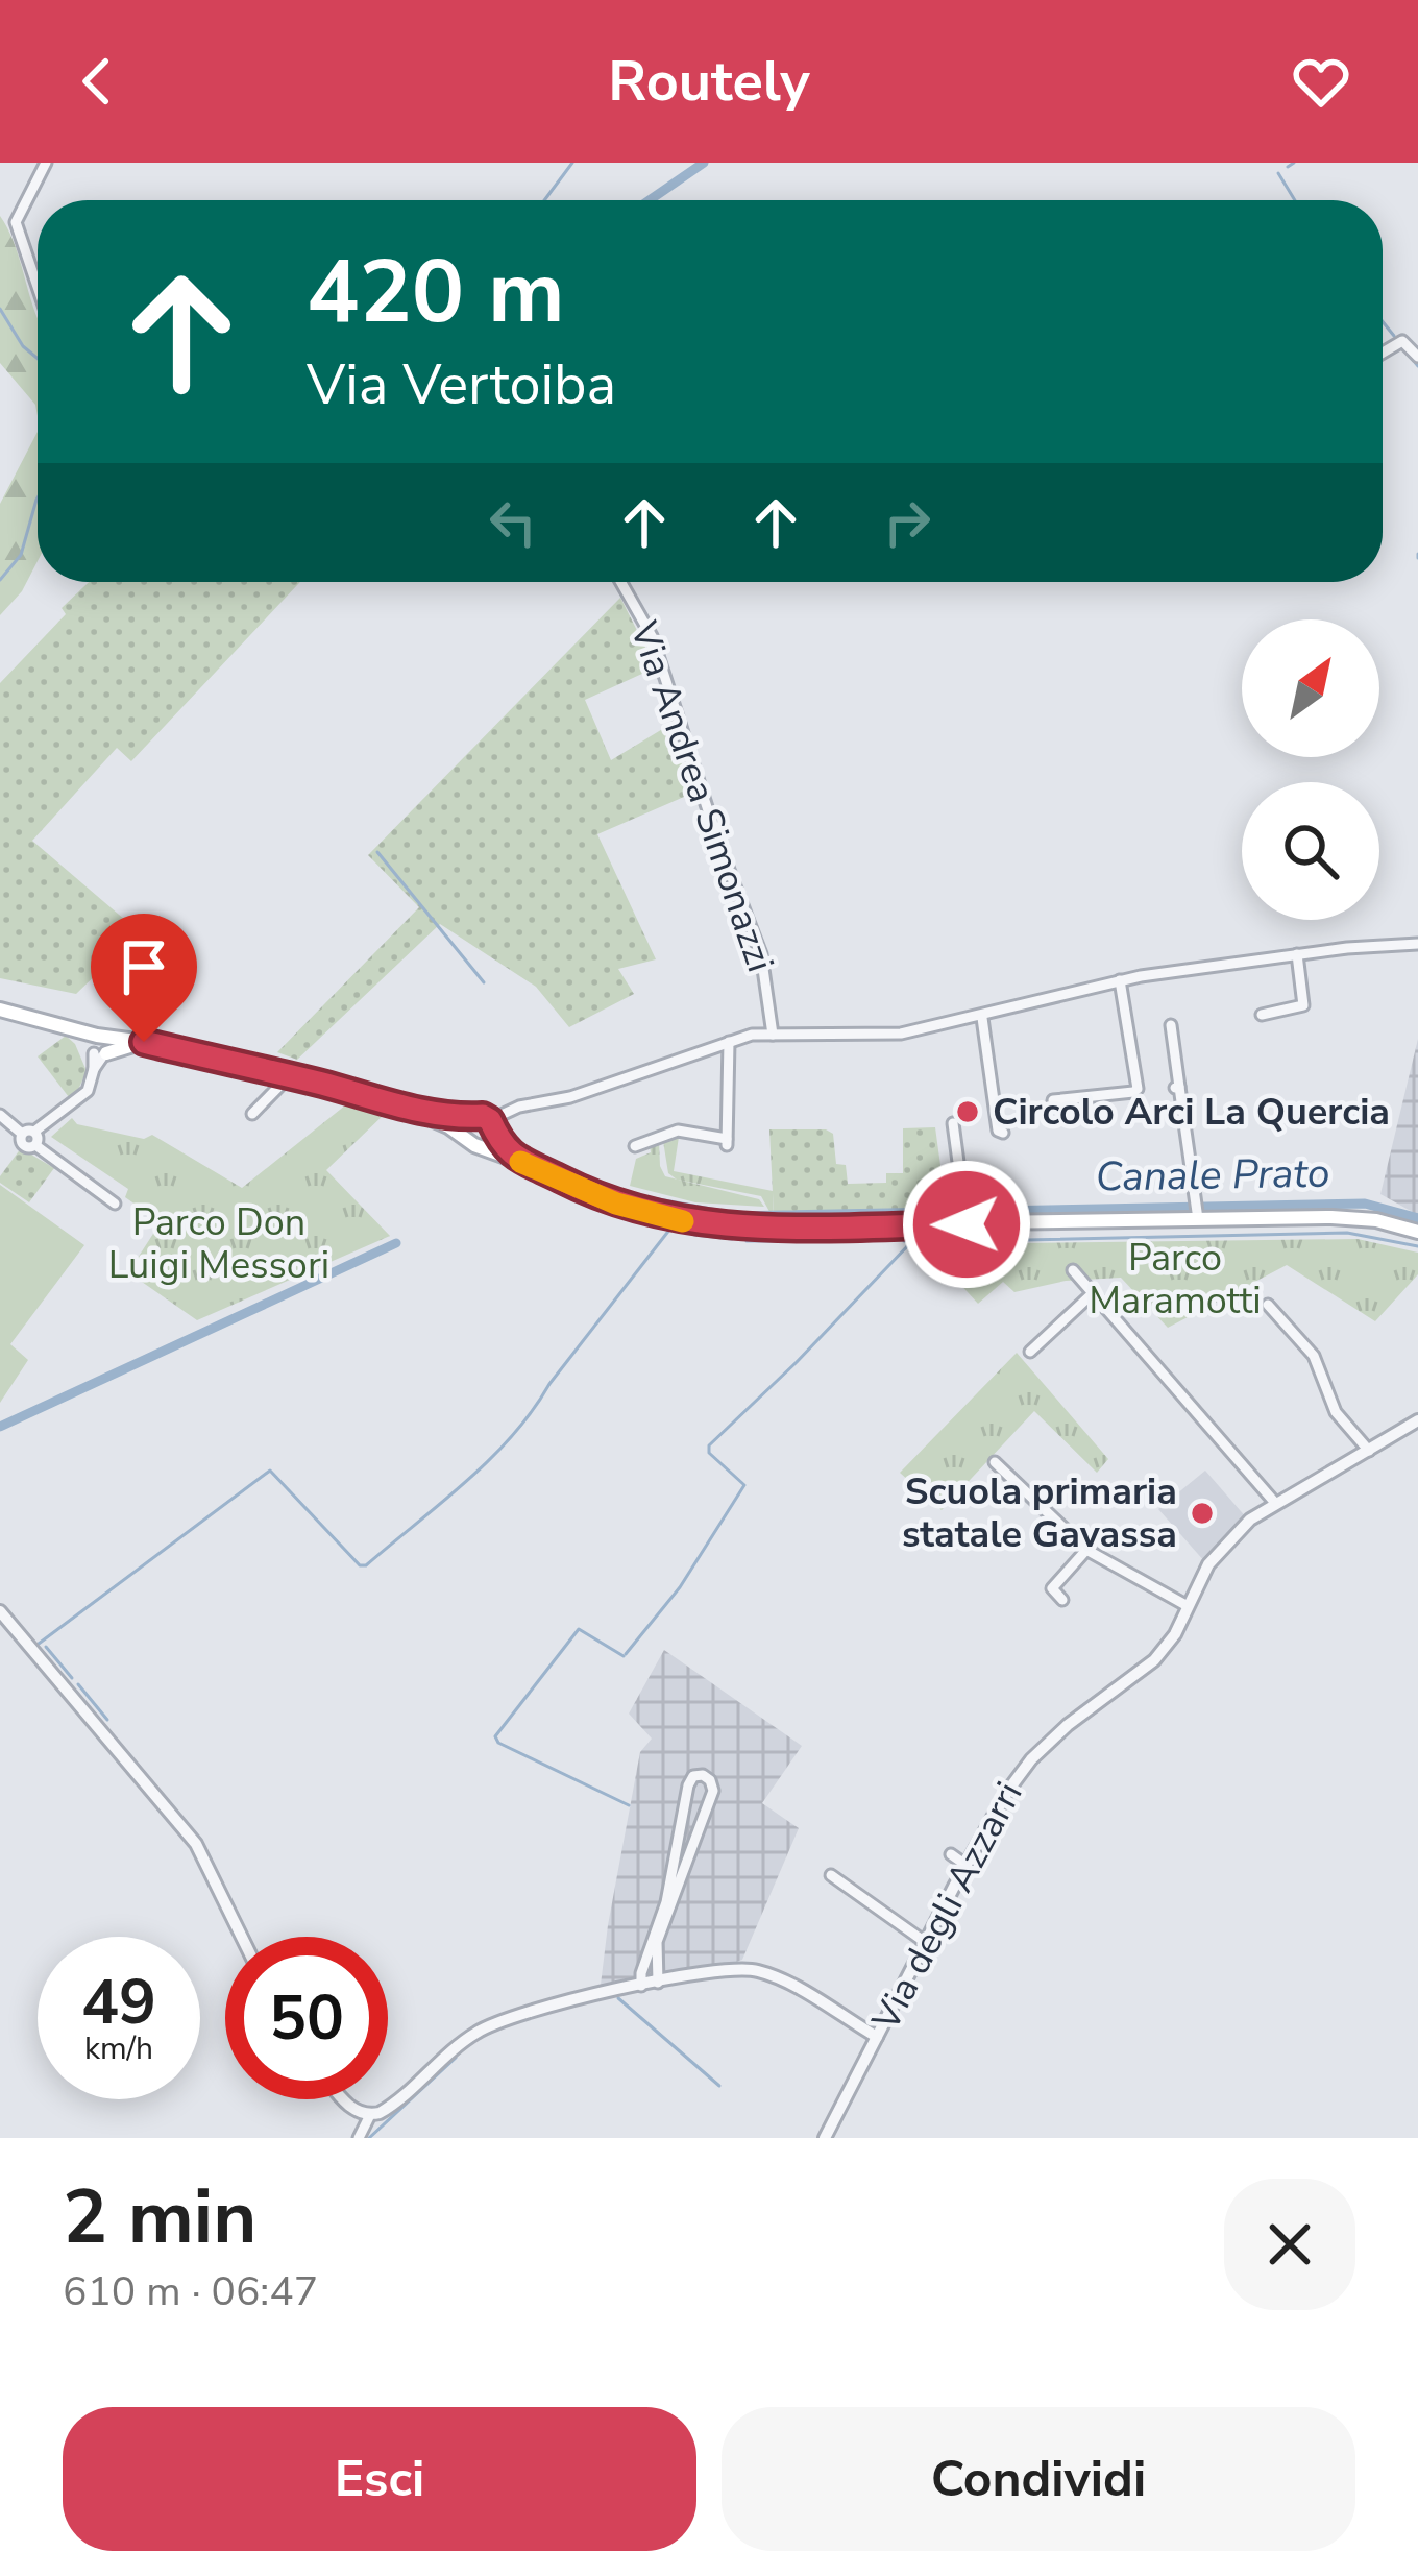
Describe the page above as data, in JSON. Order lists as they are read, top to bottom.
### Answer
{
  "streets": {
    "street": ["Via Andrea Simonazzi", "Via degli Azzarri"]
  },
  "water": ["Canale Prato"],
  "parks": ["Parco Don Luigi Messori", "Parco Maramotti"],
  "places": ["Circolo Arci La Quercia", "Scuola primaria statale Gavassa"],
  "north": "top right",
  "page": {
    "header": "Routely",
    "turn": ["420 m", "Via Vertoiba"],
    "speed": "49 km/h",
    "limit": "50",
    "heading": ["2 min", "610 m · 06:47"],
    "buttons": ["Esci", "Condividi"]
  }
}
